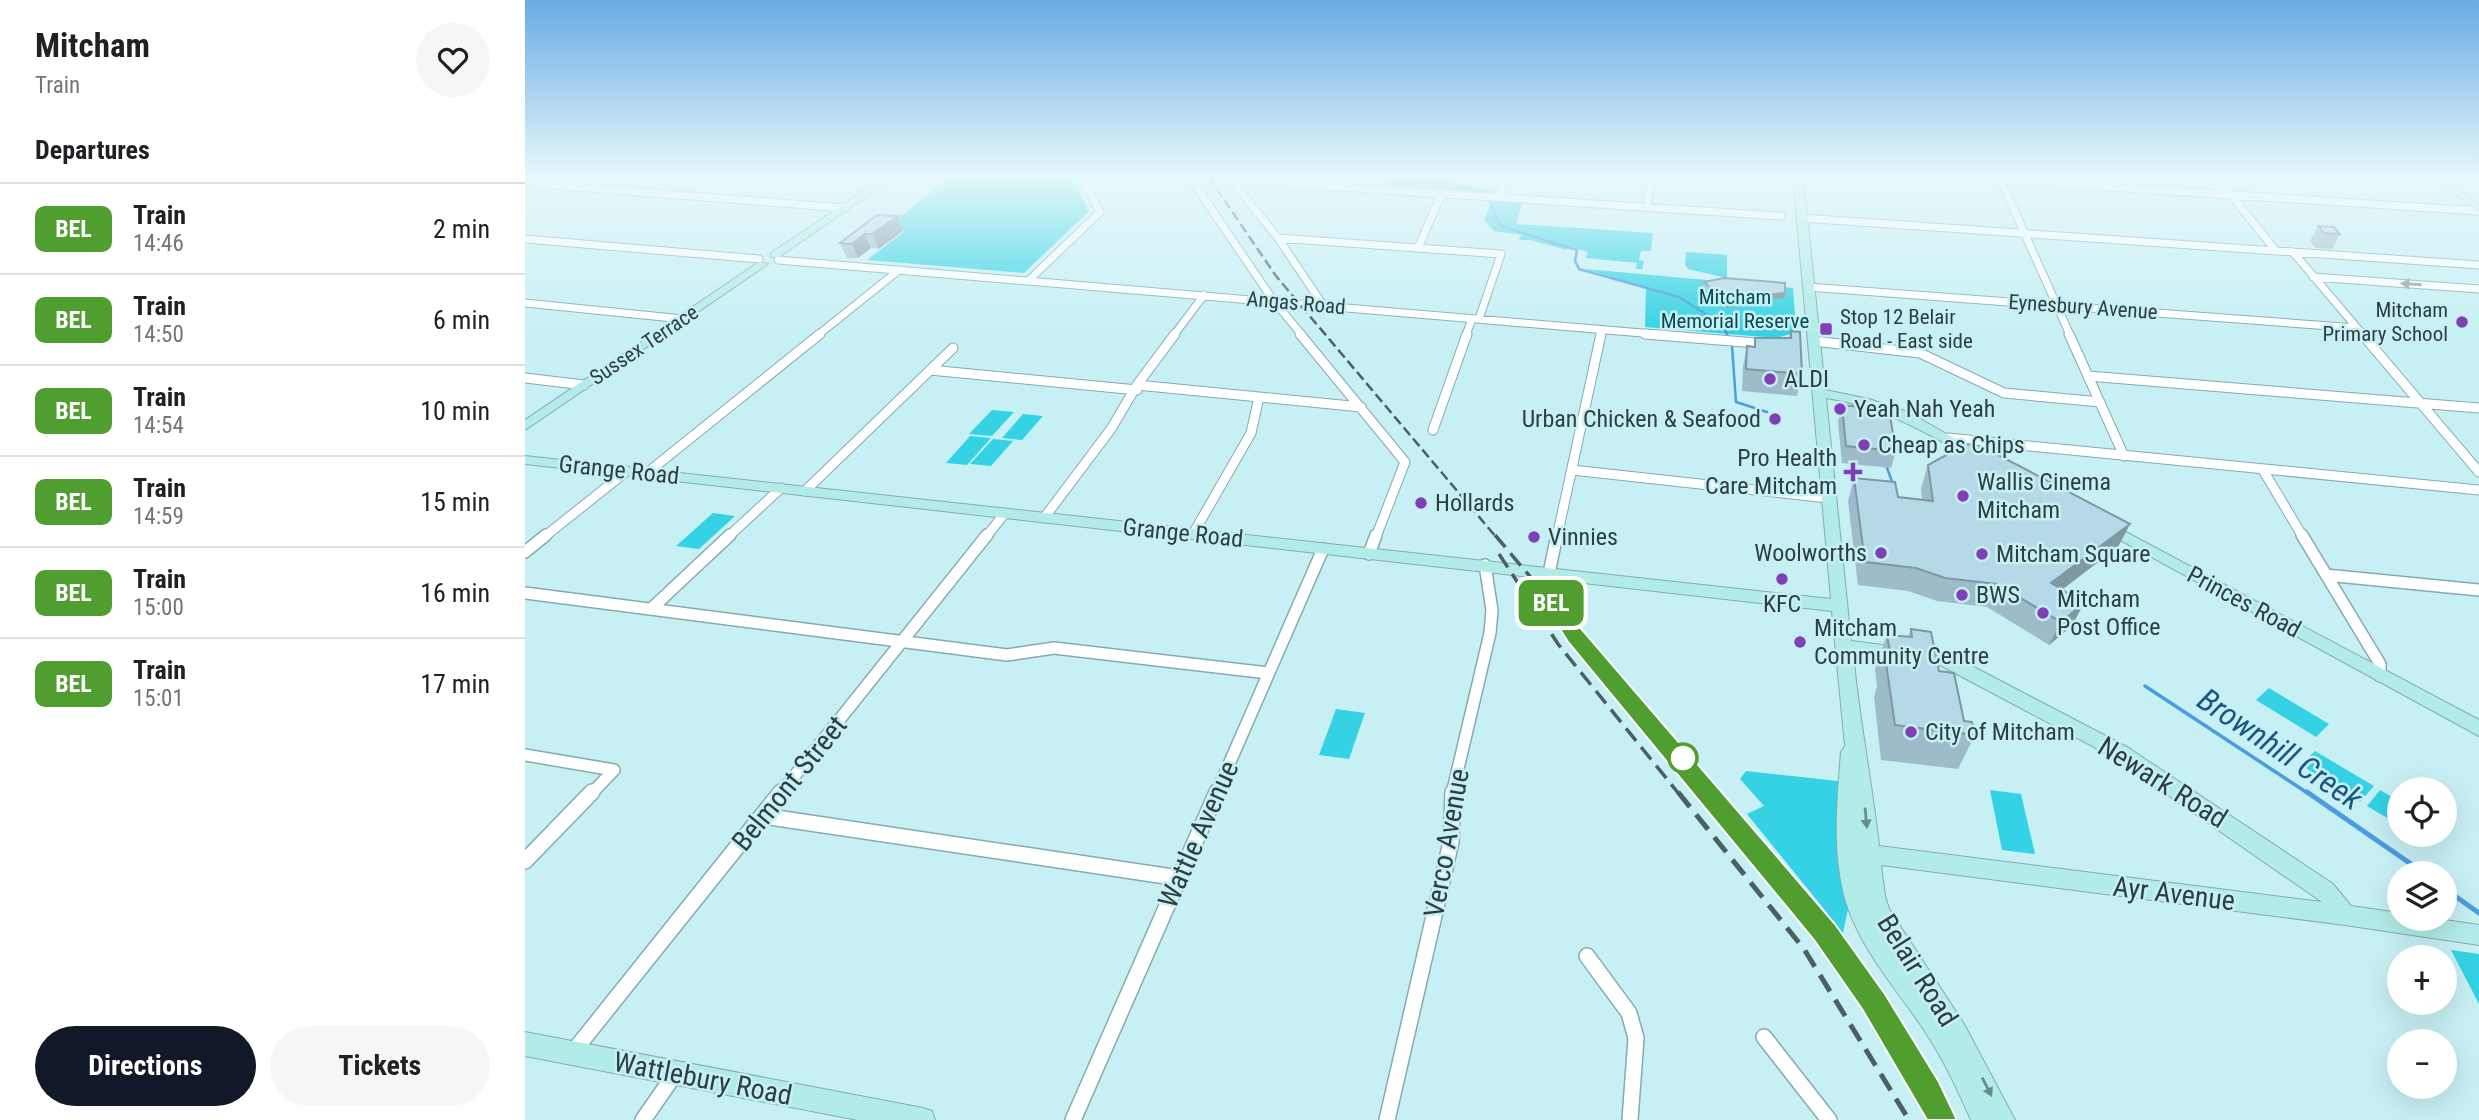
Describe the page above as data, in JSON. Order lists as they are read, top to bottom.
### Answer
{
  "streets": {
    "street": [
      "Angas Road",
      "Eynesbury Avenue",
      "Sussex Terrace",
      "Grange Road",
      "Princes Road",
      "Newark Road",
      "Belmont Street",
      "Wattle Avenue",
      "Verco Avenue",
      "Ayr Avenue",
      "Belair Road",
      "Wattlebury Road"
    ]
  },
  "crossings": [
    ["Angas Road", "Sussex Terrace"],
    ["Eynesbury Avenue", "Belair Road"],
    ["Grange Road", "Belmont Street"],
    ["Grange Road", "Wattle Avenue"],
    ["Grange Road", "Verco Avenue"],
    ["Grange Road", "Belair Road"],
    ["Newark Road", "Ayr Avenue"],
    ["Newark Road", "Belair Road"],
    ["Belmont Street", "Wattlebury Road"],
    ["Ayr Avenue", "Belair Road"]
  ],
  "water": ["Brownhill Creek"],
  "parks": ["Mitcham Memorial Reserve"],
  "places": {
    "other": [
      "Mitcham Primary School",
      "ALDI",
      "Yeah Nah Yeah",
      "Urban Chicken & Seafood",
      "Cheap as Chips",
      "Wallis Cinema Mitcham",
      "Hollards",
      "Vinnies",
      "Woolworths",
      "Mitcham Square",
      "KFC",
      "BWS",
      "Mitcham Post Office",
      "Mitcham Community Centre",
      "City of Mitcham"
    ],
    "transit": ["Stop 12 Belair Road - East side"],
    "health": ["Pro Health Care Mitcham"]
  },
  "page": {
    "heading": [
      ["Mitcham", "Train"],
      "Departures"
    ],
    "on_map": "BEL",
    "list": [
      {
        "mark": "BEL",
        "name": "Train",
        "note": "14:46",
        "value": "2 min"
      },
      {
        "mark": "BEL",
        "name": "Train",
        "note": "14:50",
        "value": "6 min"
      },
      {
        "mark": "BEL",
        "name": "Train",
        "note": "14:54",
        "value": "10 min"
      },
      {
        "mark": "BEL",
        "name": "Train",
        "note": "14:59",
        "value": "15 min"
      },
      {
        "mark": "BEL",
        "name": "Train",
        "note": "15:00",
        "value": "16 min"
      },
      {
        "mark": "BEL",
        "name": "Train",
        "note": "15:01",
        "value": "17 min"
      }
    ],
    "map_buttons": ["+", "−"],
    "buttons": ["Directions", "Tickets"]
  }
}
